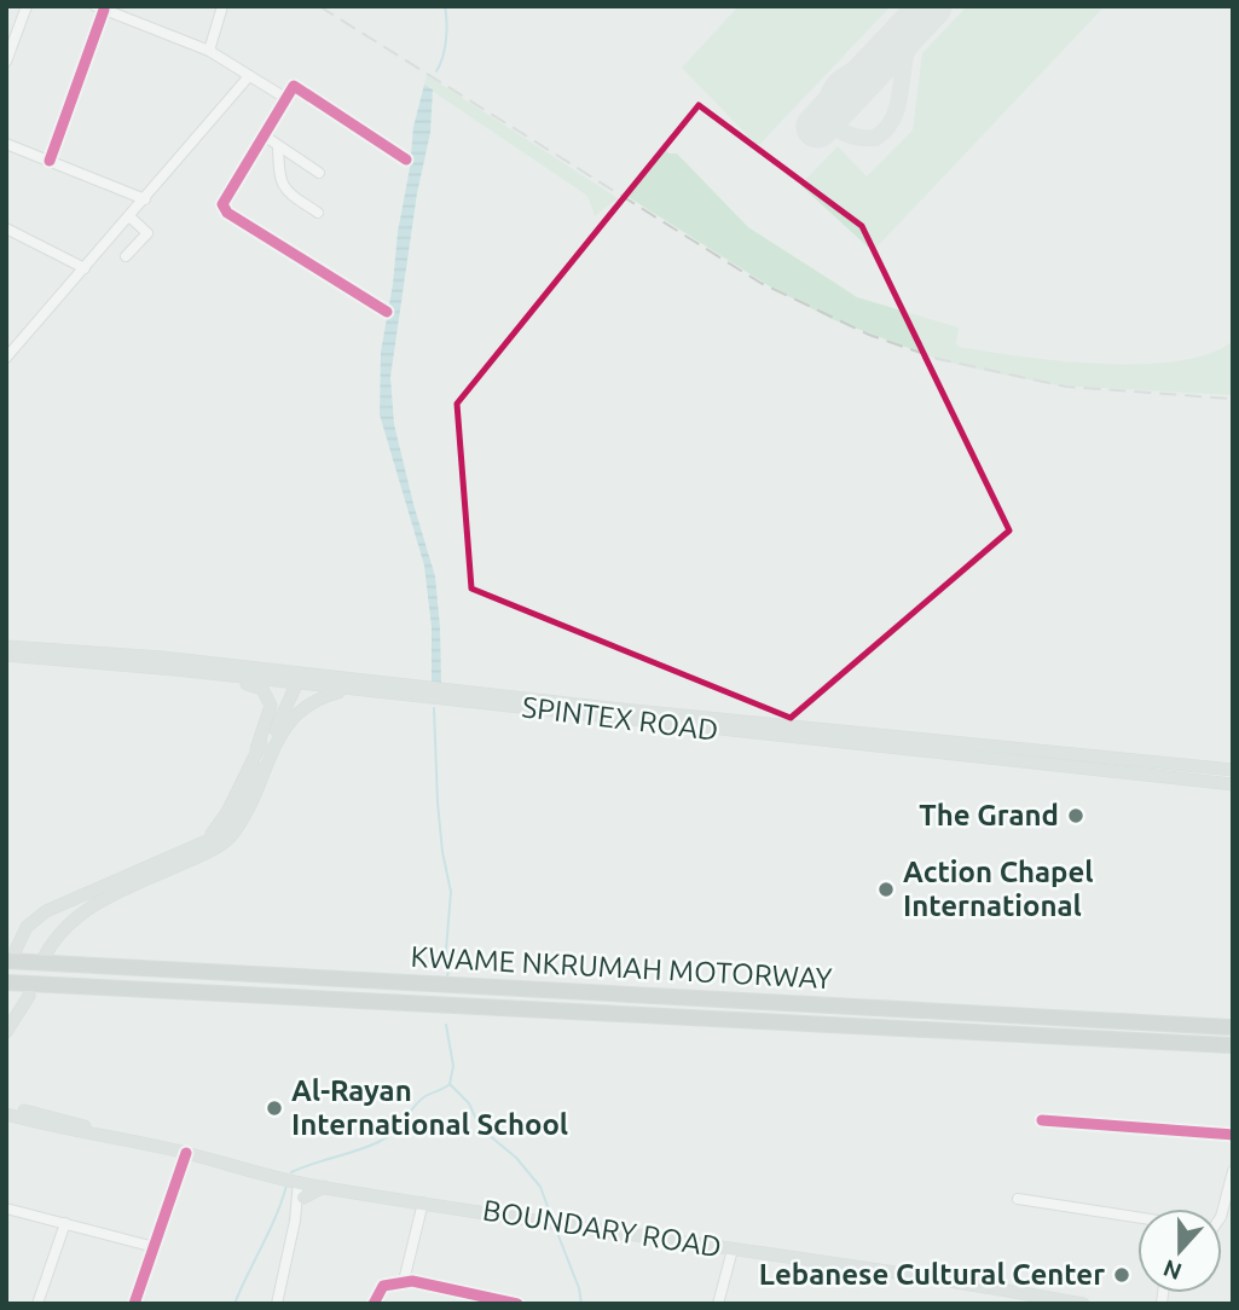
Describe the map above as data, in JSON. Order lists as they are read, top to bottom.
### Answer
{
  "streets": {
    "highway": ["KWAME NKRUMAH MOTORWAY"],
    "main road": ["SPINTEX ROAD", "BOUNDARY ROAD"]
  },
  "places": [
    "The Grand",
    "Action Chapel International",
    "Al-Rayan International School",
    "Lebanese Cultural Center"
  ],
  "north": "bottom"
}
